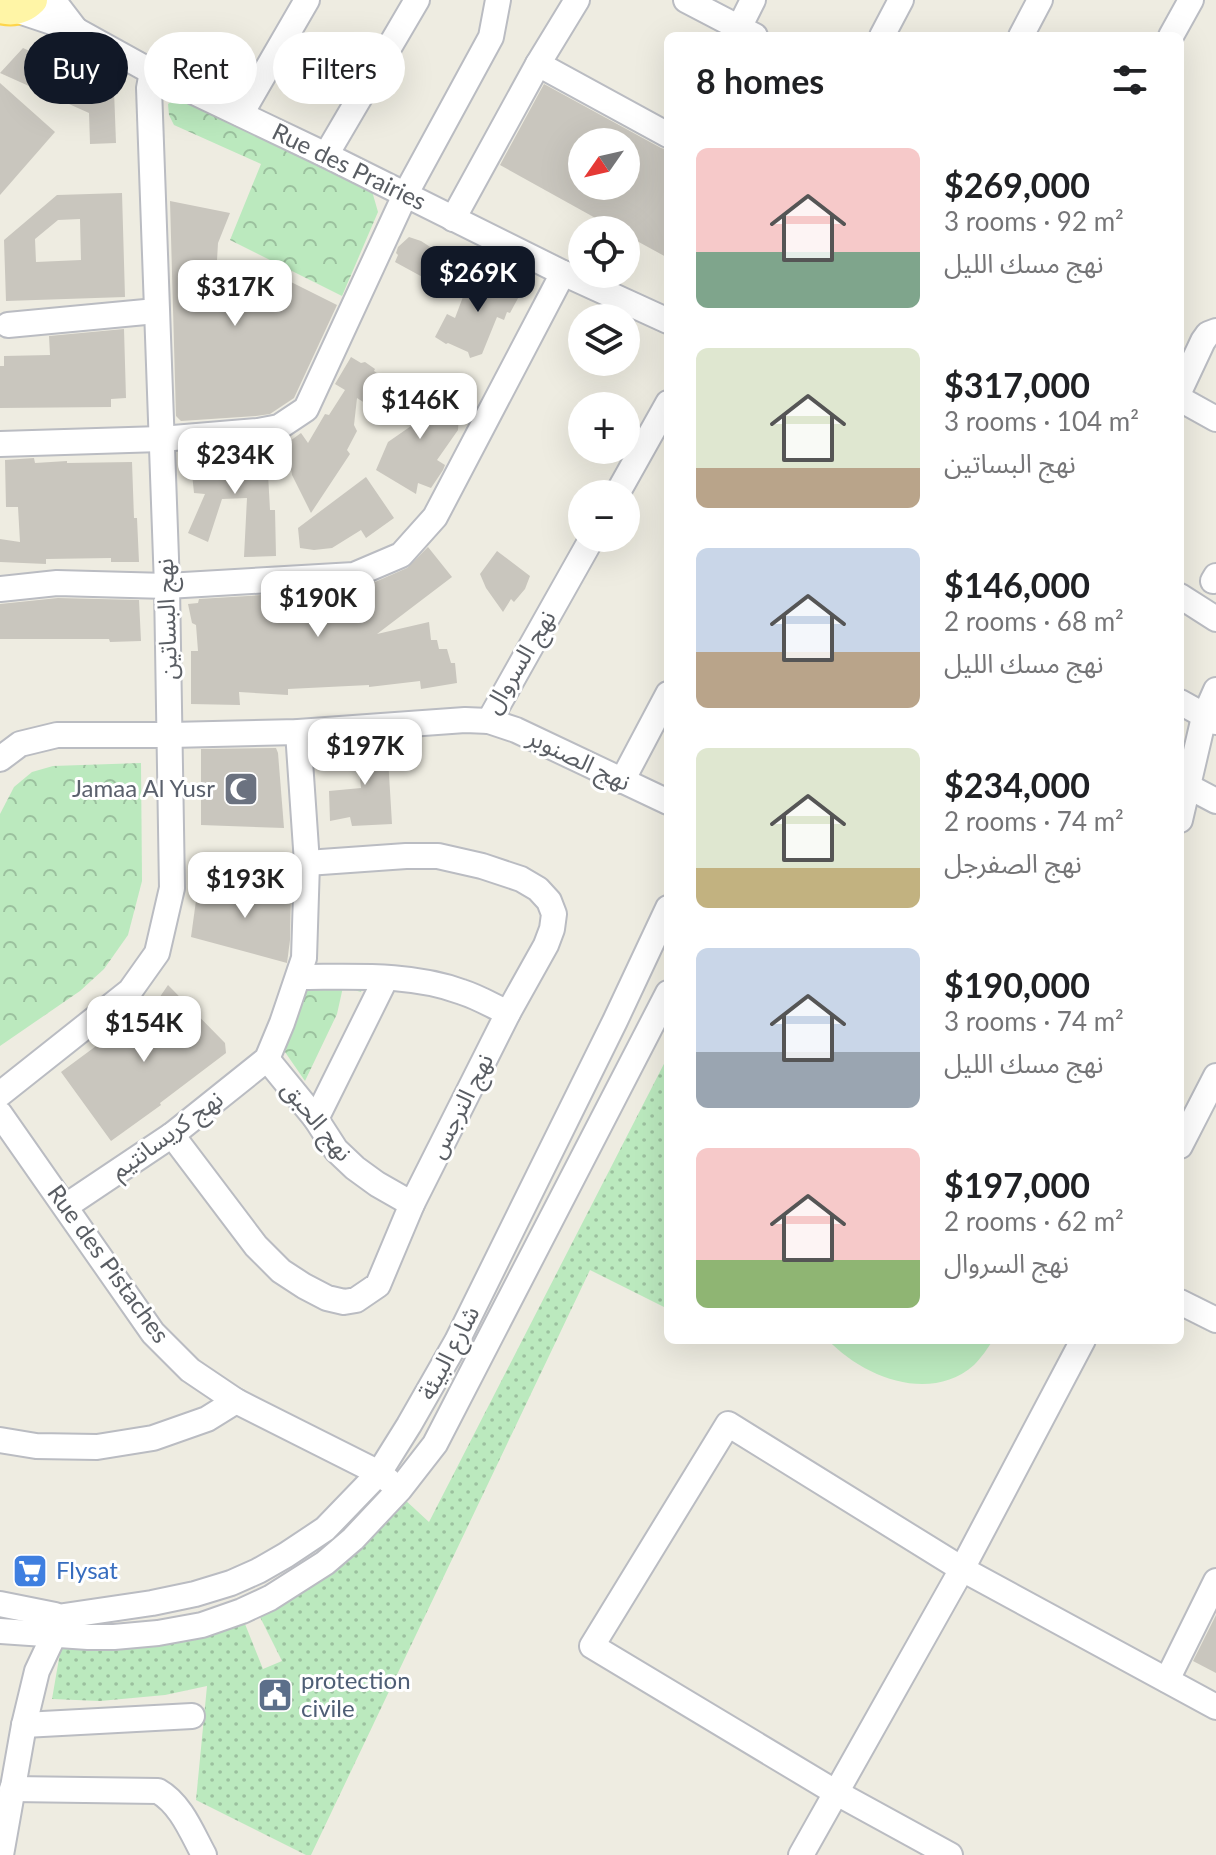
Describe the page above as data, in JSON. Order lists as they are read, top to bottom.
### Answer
{
  "streets": {
    "street": [
      "Rue des Prairies",
      "نهج البساتين",
      "نهج السروال",
      "نهج الصنوبر",
      "نهج النرجس",
      "نهج الحبق",
      "نهج كريسانتيم",
      "Rue des Pistaches",
      "شارع البيئة"
    ]
  },
  "crossings": [
    ["نهج البساتين", "نهج السروال"],
    ["نهج السروال", "نهج الصنوبر"],
    ["نهج النرجس", "نهج الحبق"],
    ["نهج النرجس", "نهج كريسانتيم"],
    ["نهج الحبق", "نهج كريسانتيم"],
    ["نهج كريسانتيم", "Rue des Pistaches"],
    ["Rue des Pistaches", "شارع البيئة"]
  ],
  "places": {
    "mosque": ["Jamaa Al Yusr"],
    "supermarket": ["Flysat"],
    "public building": ["protection civile"]
  },
  "north": "bottom left",
  "page": {
    "chip": ["Buy", "Rent", "Filters"],
    "heading": "8 homes",
    "map_buttons": ["+", "−"],
    "list": [
      {
        "name": "$269,000",
        "note": "3 rooms · 92 m² · نهج مسك الليل"
      },
      {
        "name": "$317,000",
        "note": "3 rooms · 104 m² · نهج البساتين"
      },
      {
        "name": "$146,000",
        "note": "2 rooms · 68 m² · نهج مسك الليل"
      },
      {
        "name": "$234,000",
        "note": "2 rooms · 74 m² · نهج الصفرجل"
      },
      {
        "name": "$190,000",
        "note": "3 rooms · 74 m² · نهج مسك الليل"
      },
      {
        "name": "$197,000",
        "note": "2 rooms · 62 m² · نهج السروال"
      }
    ],
    "price": [
      "$269K",
      "$317K",
      "$146K",
      "$234K",
      "$190K",
      "$197K",
      "$193K",
      "$154K"
    ]
  }
}
